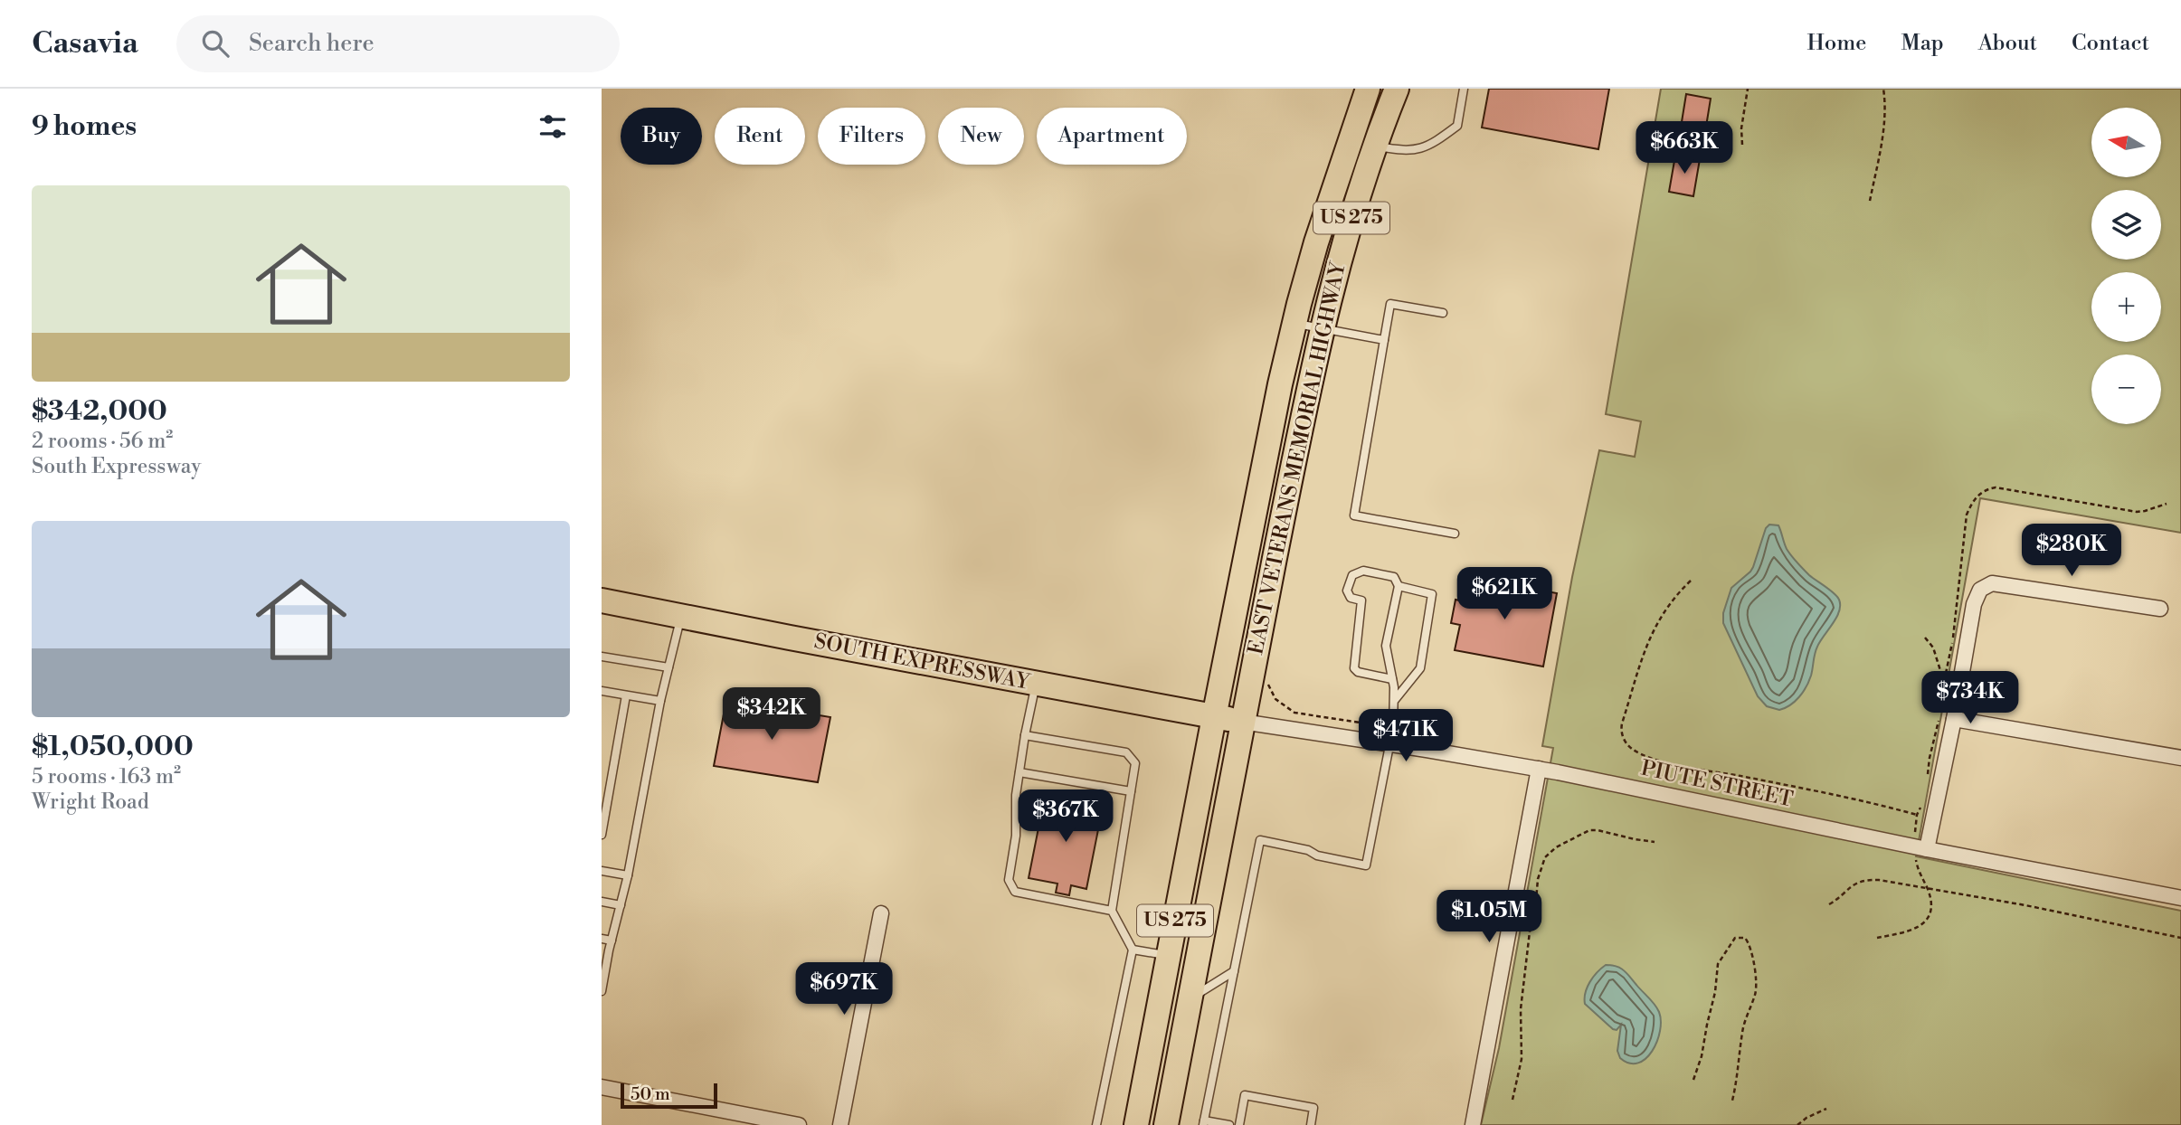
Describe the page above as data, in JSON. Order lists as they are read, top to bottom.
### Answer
{
  "streets": {
    "main road": ["US 275", "EAST VETERANS MEMORIAL HIGHWAY", "SOUTH EXPRESSWAY"],
    "street": ["PIUTE STREET"]
  },
  "crossings": [
    ["US 275", "EAST VETERANS MEMORIAL HIGHWAY"],
    ["US 275", "SOUTH EXPRESSWAY"],
    ["US 275", "PIUTE STREET"],
    ["EAST VETERANS MEMORIAL HIGHWAY", "SOUTH EXPRESSWAY"],
    ["EAST VETERANS MEMORIAL HIGHWAY", "PIUTE STREET"],
    ["SOUTH EXPRESSWAY", "PIUTE STREET"]
  ],
  "scale_bar": "50 m",
  "north": "left",
  "page": {
    "header": "Casavia",
    "search": "Search here",
    "nav": [
      "Home",
      "Map",
      "About",
      "Contact"
    ],
    "heading": "9 homes",
    "map_buttons": ["+", "−"],
    "chip": [
      "Buy",
      "Rent",
      "Filters",
      "New",
      "Apartment"
    ],
    "price": [
      "$663K",
      "$280K",
      "$621K",
      "$734K",
      "$342K",
      "$471K",
      "$367K",
      "$1.05M",
      "$697K"
    ],
    "list": [
      {
        "name": "$342,000",
        "note": "2 rooms · 56 m² · South Expressway"
      },
      {
        "name": "$1,050,000",
        "note": "5 rooms · 163 m² · Wright Road"
      }
    ],
    "scale": "50 m"
  }
}
